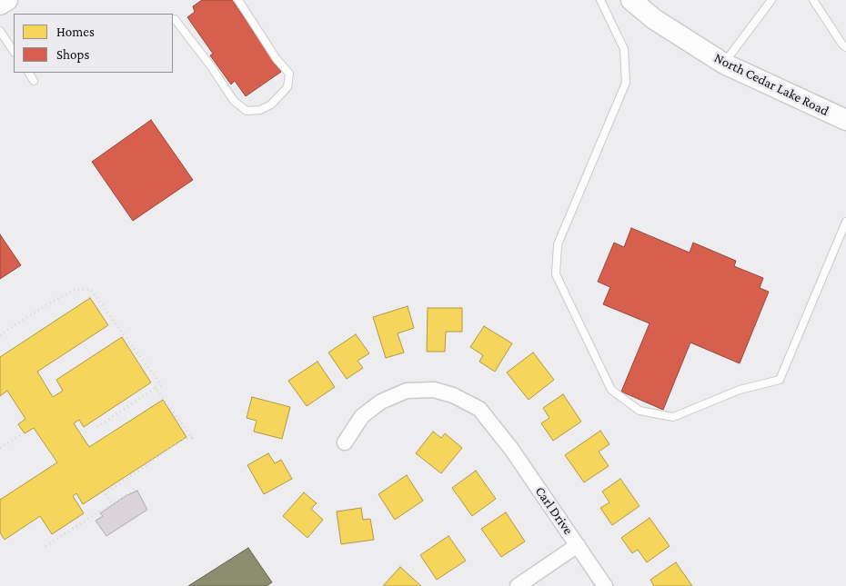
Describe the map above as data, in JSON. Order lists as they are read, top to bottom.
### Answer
{
  "streets": {
    "main road": ["North Cedar Lake Road"],
    "street": ["Carl Drive"]
  },
  "legend": ["Homes", "Shops"]
}
